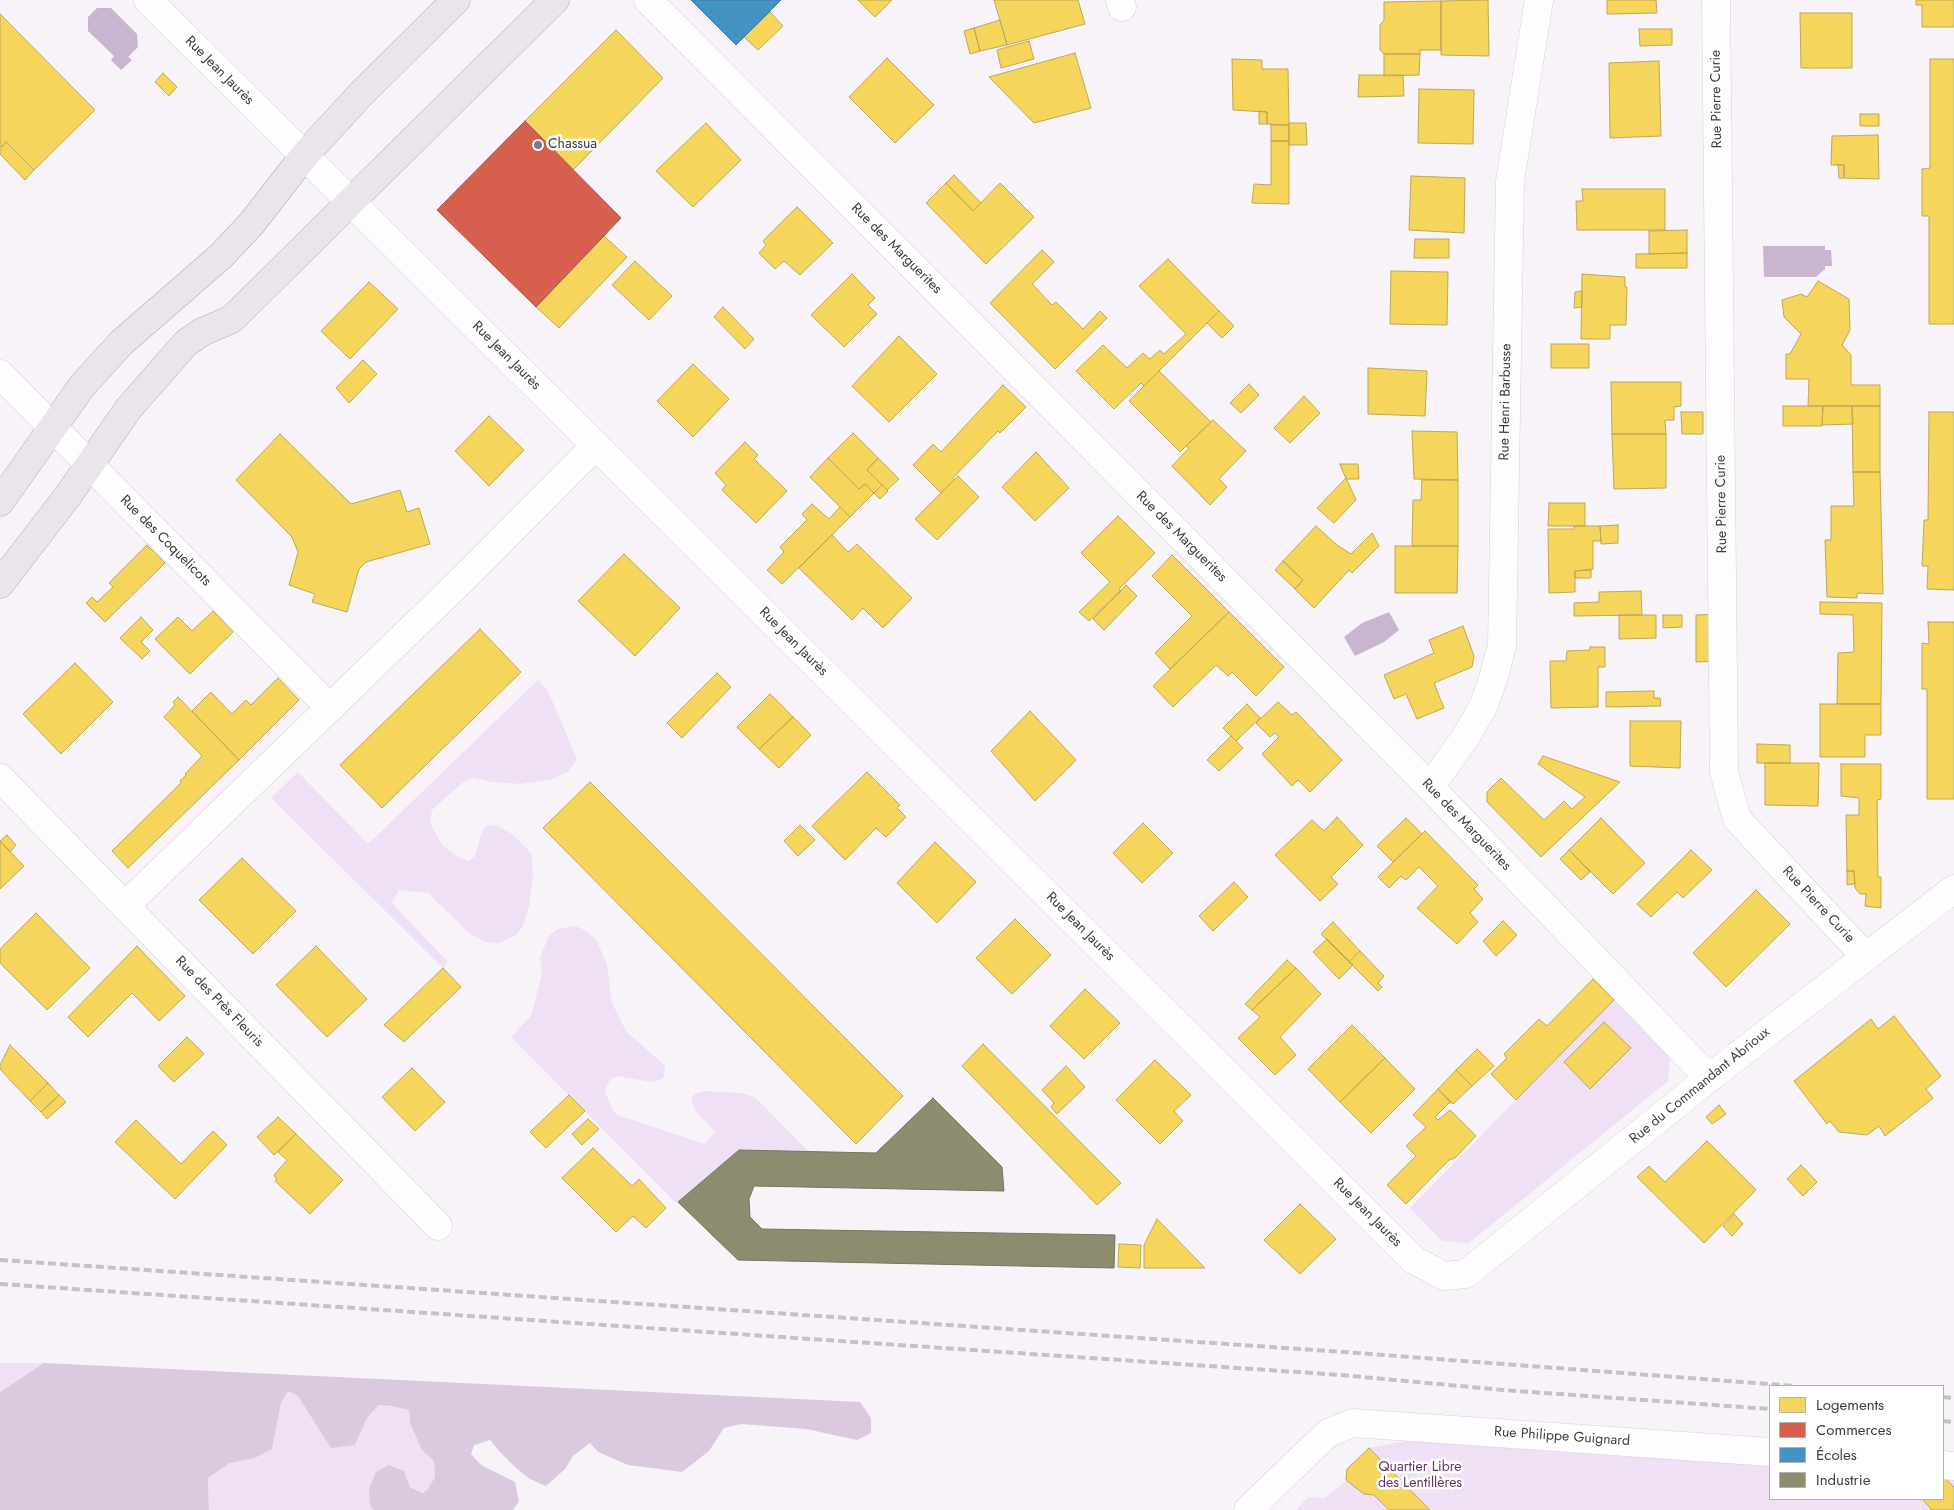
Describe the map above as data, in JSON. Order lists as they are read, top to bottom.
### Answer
{
  "streets": {
    "street": [
      "Rue Jean Jaurès",
      "Rue Pierre Curie",
      "Rue des Marguerites",
      "Rue Henri Barbusse",
      "Rue des Coquelicots",
      "Rue des Près Fleuris",
      "Rue du Commandant Abrioux",
      "Rue Philippe Guignard"
    ]
  },
  "crossings": [
    ["Rue Jean Jaurès", "Rue du Commandant Abrioux"],
    ["Rue Pierre Curie", "Rue du Commandant Abrioux"],
    ["Rue des Marguerites", "Rue Henri Barbusse"],
    ["Rue des Marguerites", "Rue du Commandant Abrioux"]
  ],
  "parks": ["Quartier Libre des Lentillères"],
  "places": ["Chassua"],
  "legend": [
    "Logements",
    "Commerces",
    "Écoles",
    "Industrie"
  ]
}
